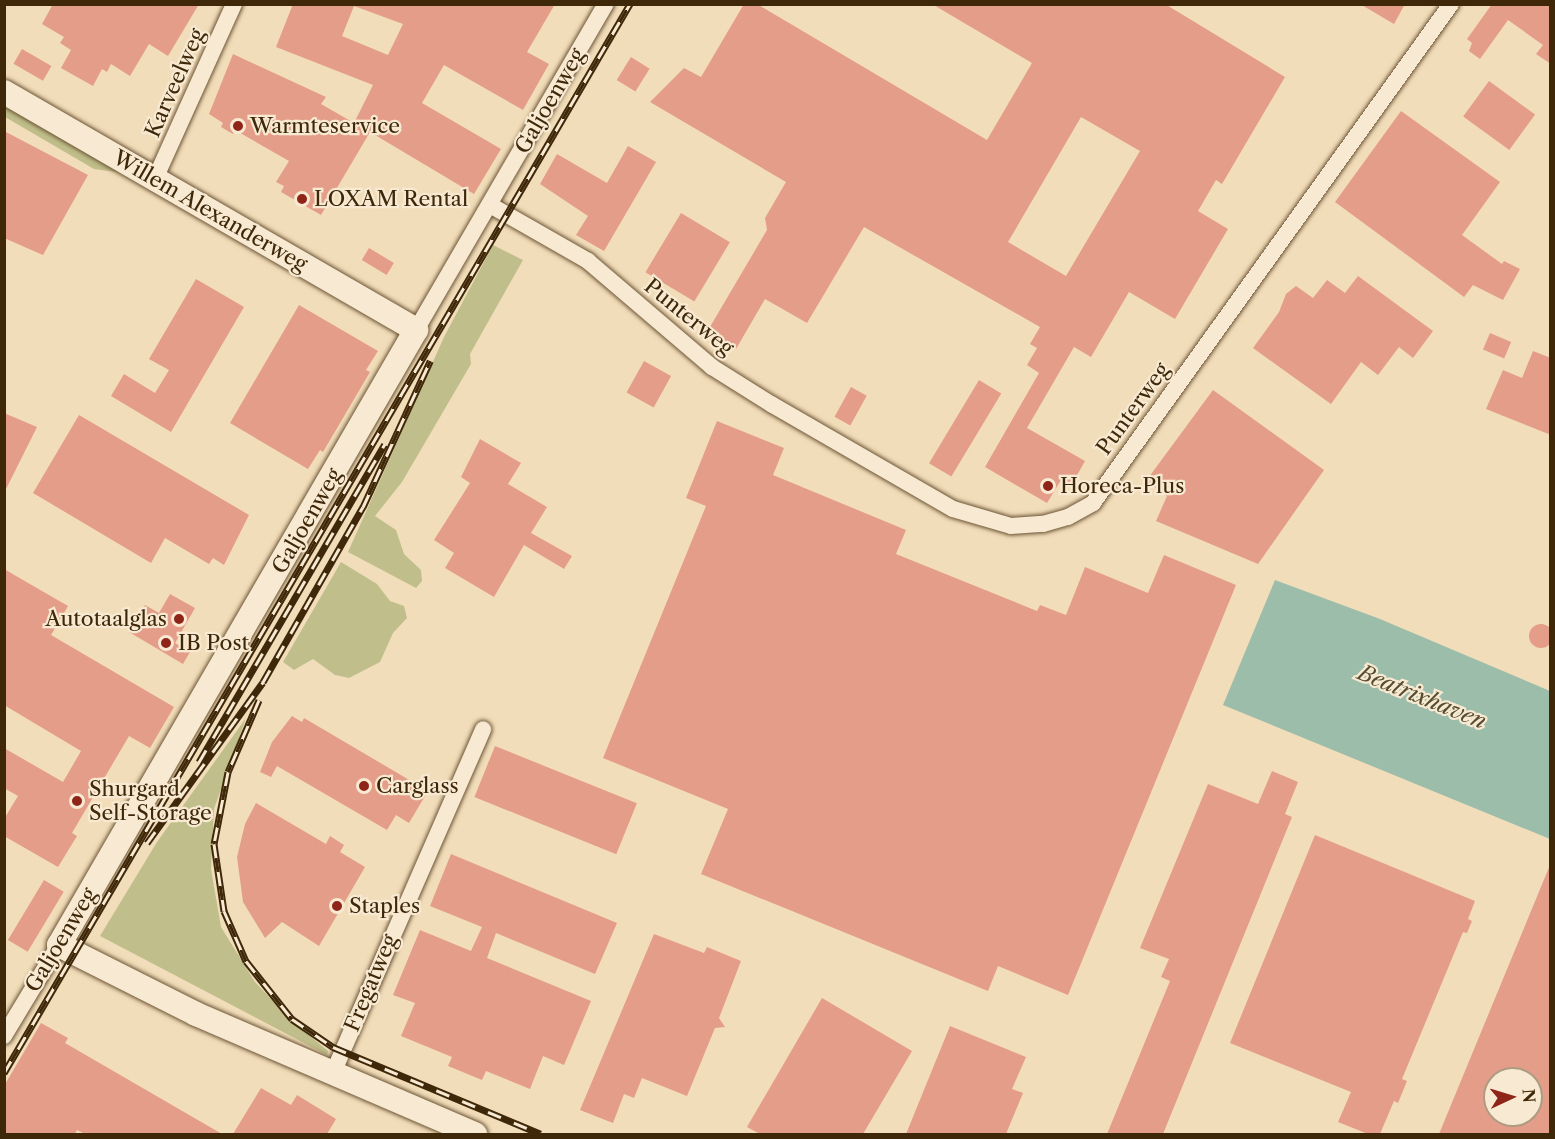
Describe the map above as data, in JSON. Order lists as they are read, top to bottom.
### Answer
{
  "streets": {
    "street": [
      "Karveelweg",
      "Galjoenweg",
      "Willem Alexanderweg",
      "Punterweg",
      "Fregatweg"
    ]
  },
  "crossings": [
    ["Karveelweg", "Willem Alexanderweg"],
    ["Galjoenweg", "Willem Alexanderweg"],
    ["Galjoenweg", "Punterweg"]
  ],
  "water": ["Beatrixhaven"],
  "places": [
    "Warmteservice",
    "LOXAM Rental",
    "Horeca-Plus",
    "Autotaalglas",
    "IB Post",
    "Carglass",
    "Shurgard Self-Storage",
    "Staples"
  ],
  "north": "right"
}
